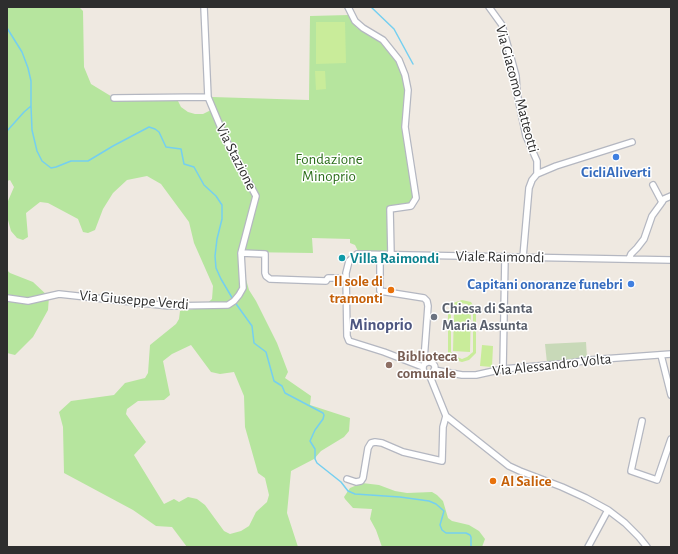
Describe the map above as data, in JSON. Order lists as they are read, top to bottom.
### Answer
{
  "streets": {
    "street": [
      "Via Giacomo Matteotti",
      "Via Stazione",
      "Viale Raimondi",
      "Via Giuseppe Verdi",
      "Via Alessandro Volta"
    ]
  },
  "crossings": [
    ["Via Giacomo Matteotti", "Viale Raimondi"],
    ["Via Stazione", "Via Giuseppe Verdi"]
  ],
  "districts": ["Minoprio"],
  "parks": ["Fondazione Minoprio"],
  "places": [
    "CicliAliverti",
    "Villa Raimondi",
    "Capitani onoranze funebri",
    "Il sole di tramonti",
    "Chiesa di Santa Maria Assunta",
    "Biblioteca comunale",
    "Al Salice"
  ]
}
